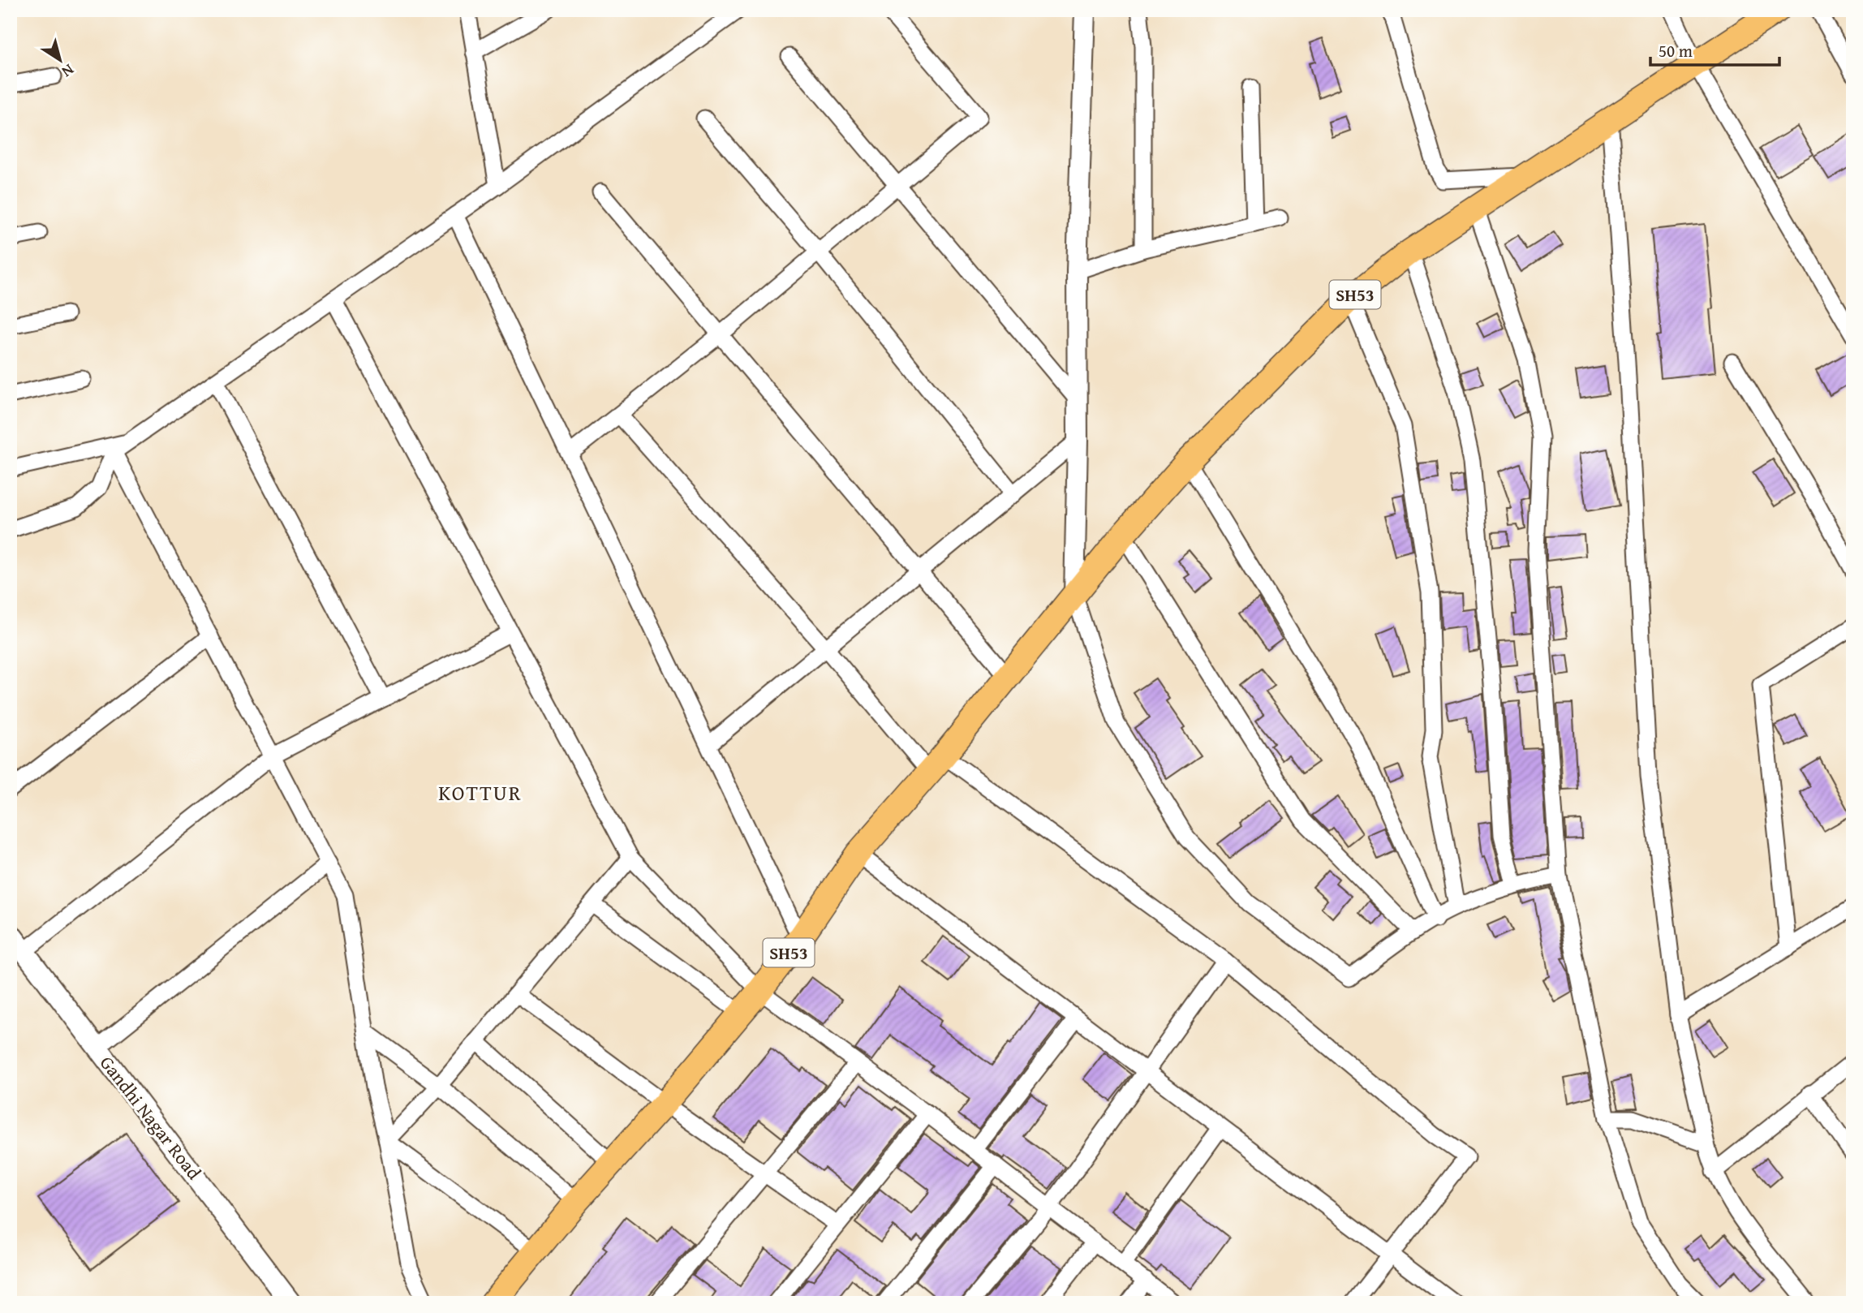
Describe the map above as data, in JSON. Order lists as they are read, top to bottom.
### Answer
{
  "streets": {
    "main road": ["SH53"],
    "street": ["Gandhi Nagar Road"]
  },
  "districts": ["KOTTUR"],
  "scale_bar": "50 m",
  "north": "bottom right"
}
